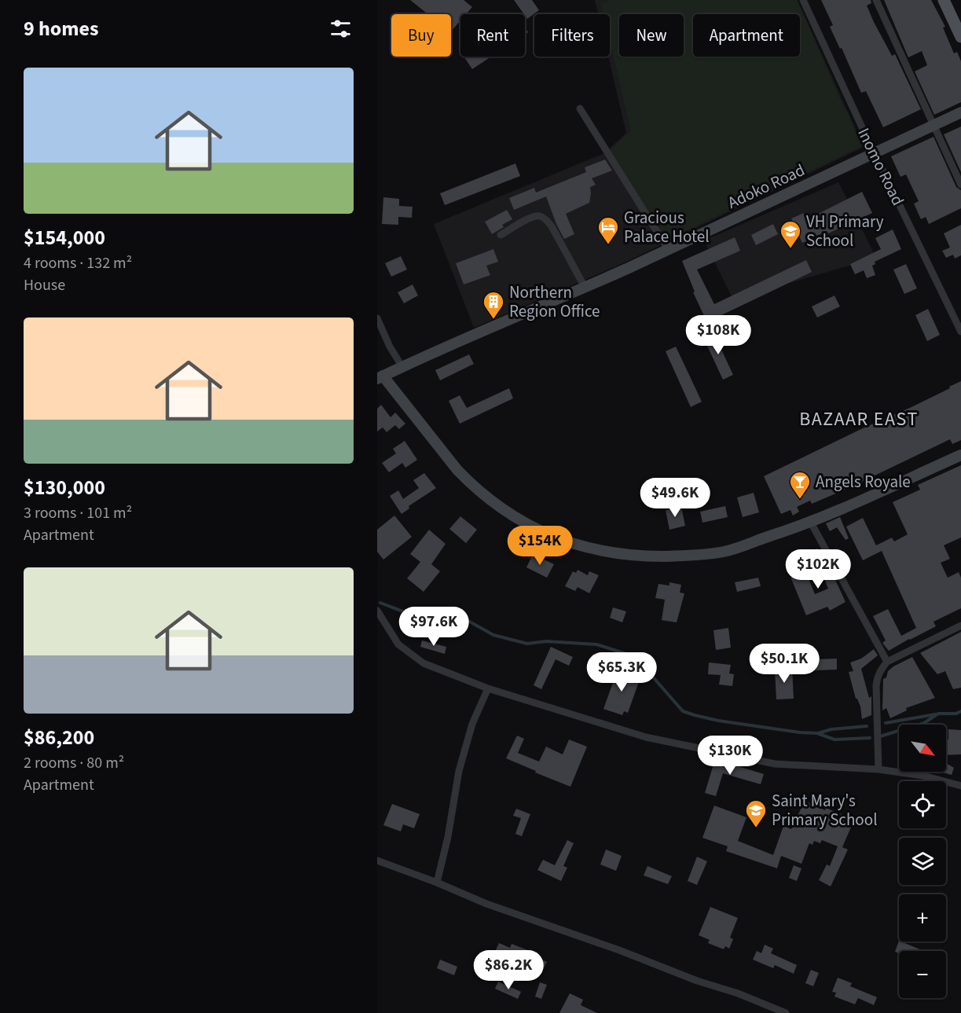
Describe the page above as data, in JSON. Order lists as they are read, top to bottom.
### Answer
{
  "streets": {
    "street": ["Inomo Road", "Adoko Road"]
  },
  "crossings": [
    ["Inomo Road", "Adoko Road"]
  ],
  "districts": ["BAZAAR EAST"],
  "places": {
    "hotel": ["Gracious Palace Hotel"],
    "school or university": ["VH Primary School", "Saint Mary's Primary School"],
    "building": ["Northern Region Office"],
    "bar": ["Angels Royale"]
  },
  "north": "bottom right",
  "page": {
    "heading": "9 homes",
    "chip": [
      "Buy",
      "Rent",
      "Filters",
      "New",
      "Apartment"
    ],
    "list": [
      {
        "name": "$154,000",
        "note": "4 rooms · 132 m² · House"
      },
      {
        "name": "$130,000",
        "note": "3 rooms · 101 m² · Apartment"
      },
      {
        "name": "$86,200",
        "note": "2 rooms · 80 m² · Apartment"
      }
    ],
    "price": [
      "$108K",
      "$49.6K",
      "$154K",
      "$102K",
      "$97.6K",
      "$50.1K",
      "$65.3K",
      "$130K",
      "$86.2K"
    ],
    "map_buttons": ["+", "−"]
  }
}
